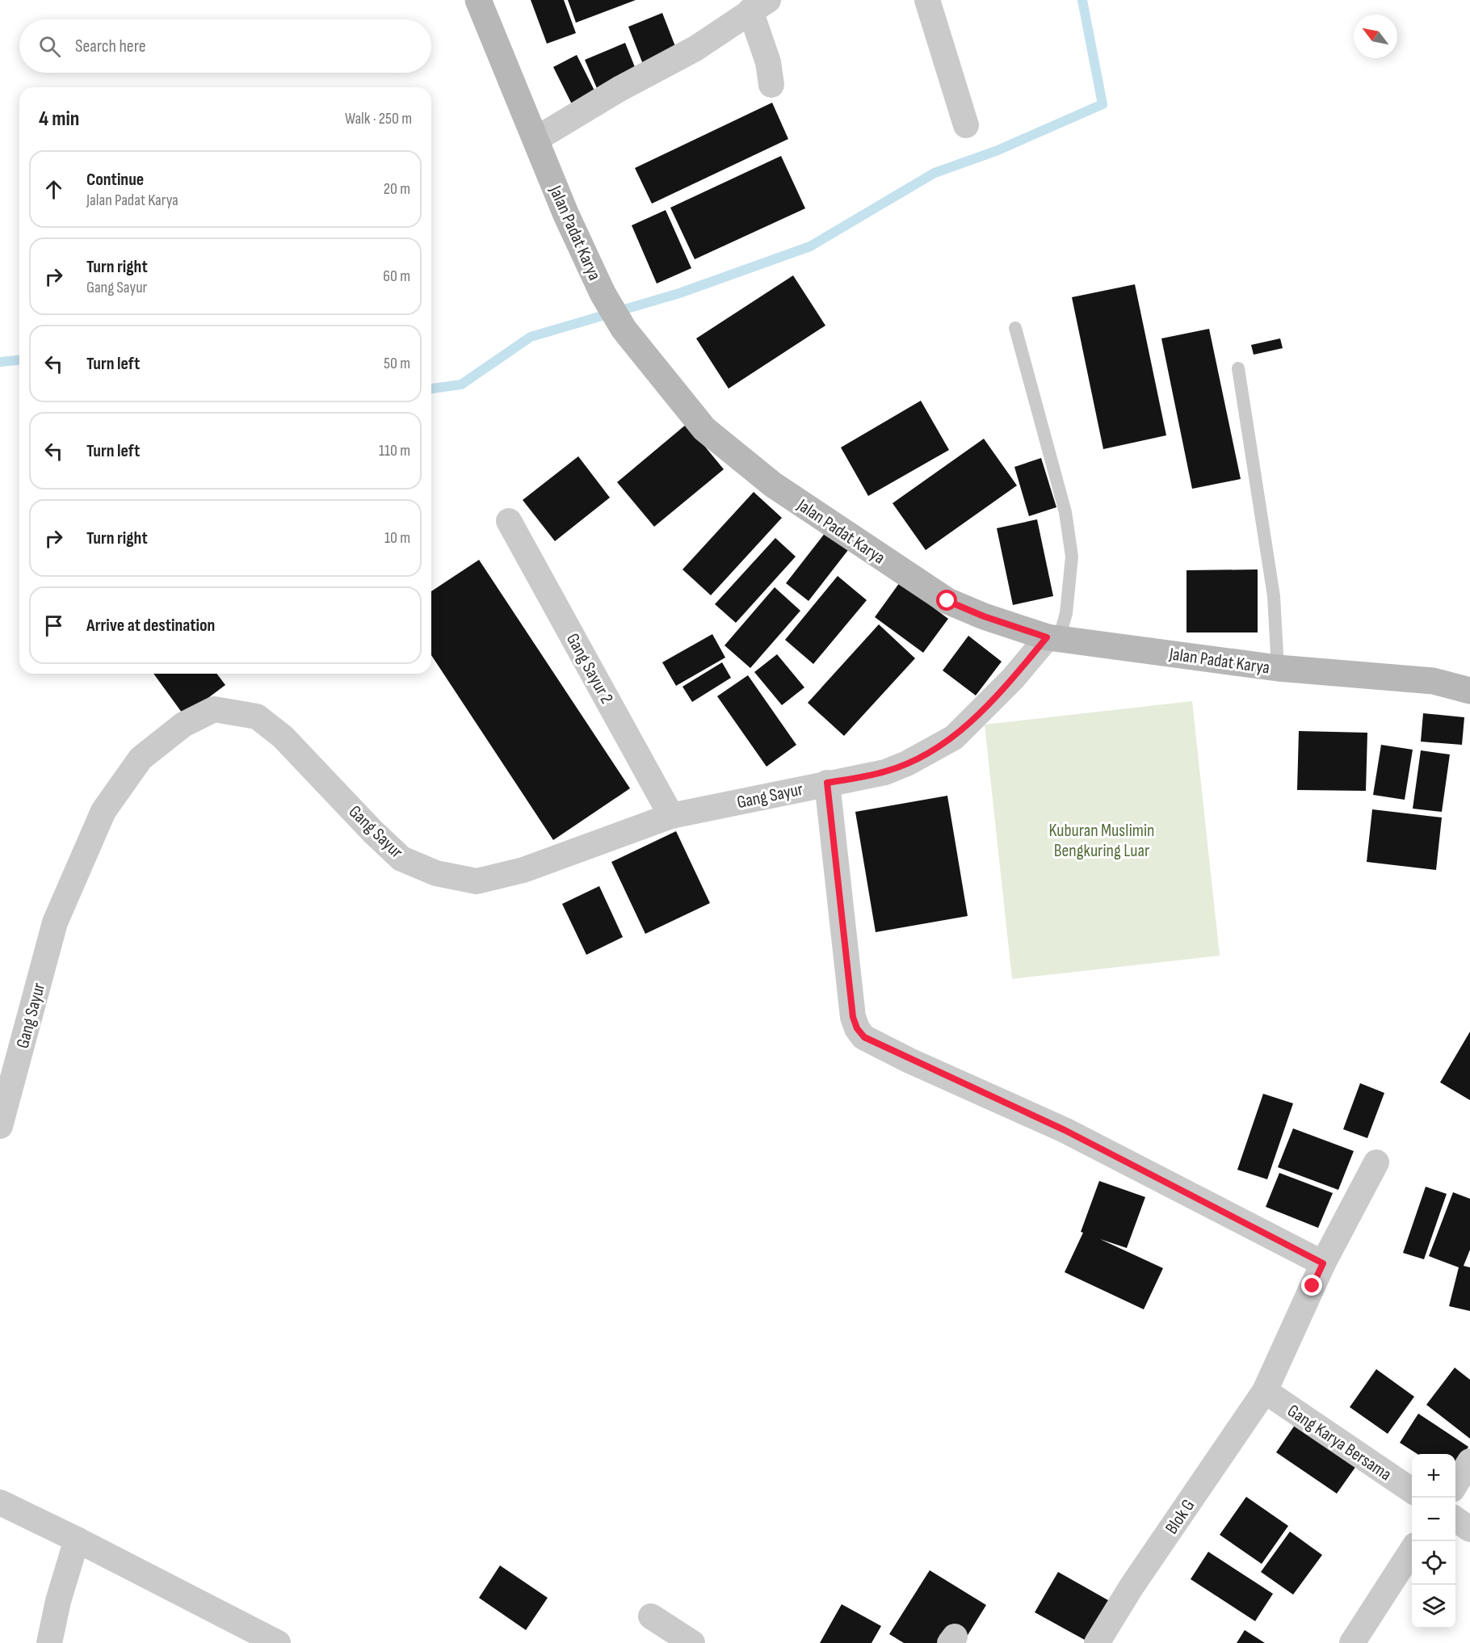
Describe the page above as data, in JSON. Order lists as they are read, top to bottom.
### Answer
{
  "streets": {
    "main road": ["Jalan Padat Karya"],
    "street": [
      "Gang Sayur 2",
      "Gang Sayur",
      "Gang Karya Bersama",
      "Blok G"
    ]
  },
  "crossings": [
    ["Jalan Padat Karya", "Gang Sayur"],
    ["Gang Sayur 2", "Gang Sayur"],
    ["Gang Karya Bersama", "Blok G"]
  ],
  "parks": ["Kuburan Muslimin Bengkuring Luar"],
  "north": "top left",
  "page": {
    "search": "Search here",
    "heading": ["4 min", "Walk · 250 m"],
    "list": [
      ["Continue", "Jalan Padat Karya", "20 m"],
      ["Turn right", "Gang Sayur", "60 m"],
      ["Turn left", "50 m"],
      ["Turn left", "110 m"],
      ["Turn right", "10 m"],
      "Arrive at destination"
    ],
    "map_buttons": ["+", "−"]
  }
}
